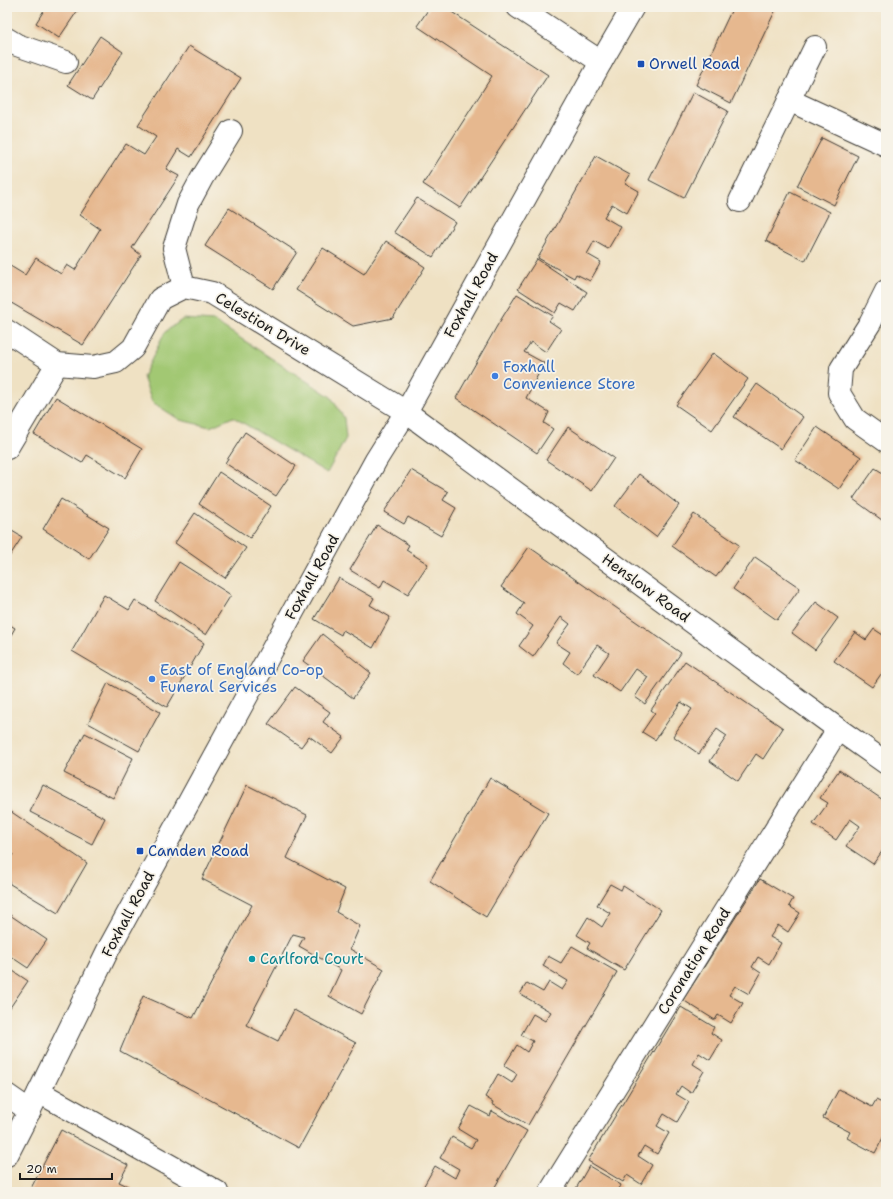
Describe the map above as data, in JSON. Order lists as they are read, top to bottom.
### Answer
{
  "streets": {
    "street": [
      "Foxhall Road",
      "Celestion Drive",
      "Henslow Road",
      "Coronation Road"
    ]
  },
  "crossings": [
    ["Foxhall Road", "Celestion Drive"],
    ["Foxhall Road", "Henslow Road"],
    ["Celestion Drive", "Henslow Road"],
    ["Henslow Road", "Coronation Road"]
  ],
  "places": {
    "transit": ["Orwell Road", "Camden Road"],
    "other": ["Foxhall Convenience Store", "East of England Co-op Funeral Services", "Carlford Court"]
  },
  "scale_bar": "20 m"
}
